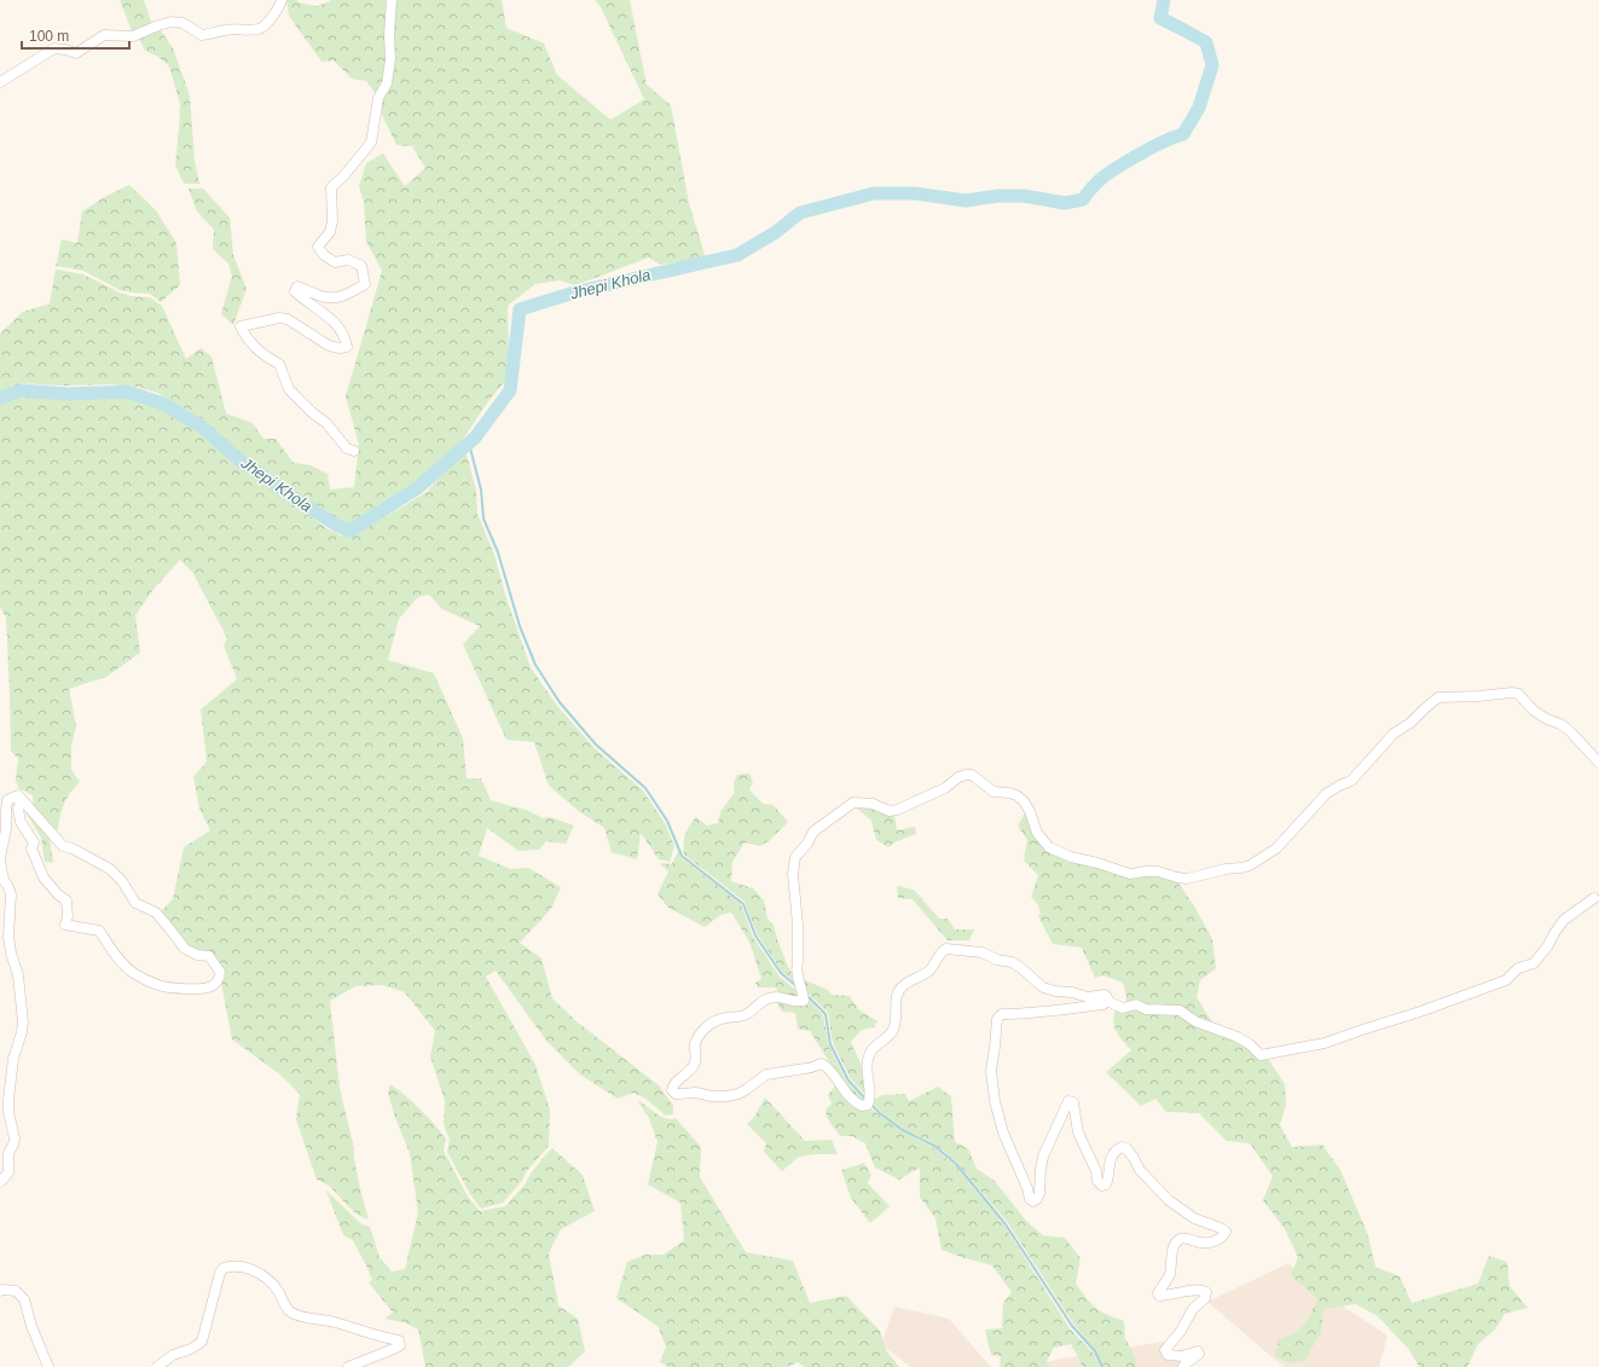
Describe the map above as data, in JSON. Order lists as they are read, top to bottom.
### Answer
{
  "water": ["Jhepi Khola"],
  "scale_bar": "100 m"
}
